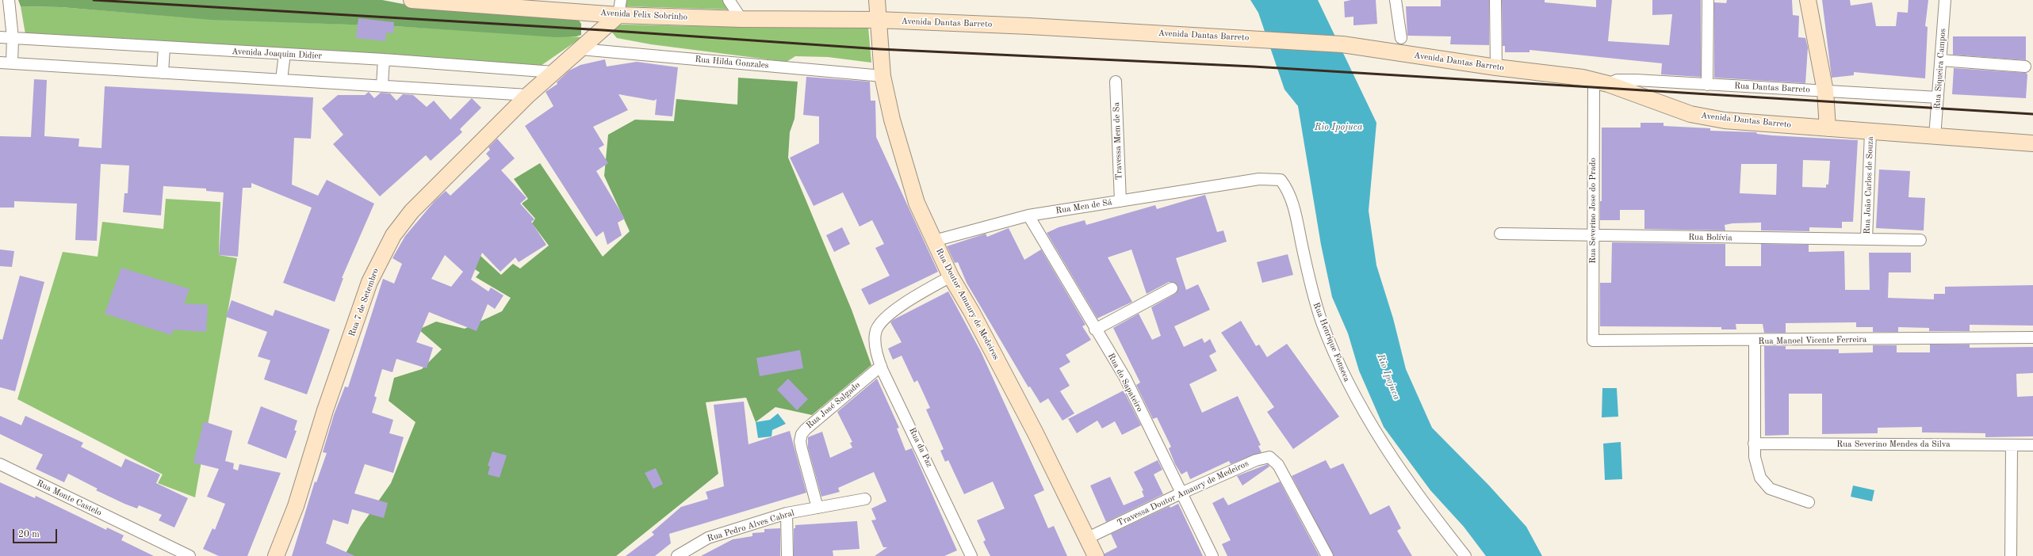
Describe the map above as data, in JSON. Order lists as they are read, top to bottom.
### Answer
{
  "streets": {
    "main road": [
      "Avenida Felix Sobrinho",
      "Avenida Dantas Barreto",
      "Rua 7 de Setembro",
      "Rua Doutor Amaury de Medeiros"
    ],
    "street": [
      "Avenida Joaquim Didier",
      "Rua Hilda Gonzales",
      "Rua Siqueira Campos",
      "Rua Dantas Barreto",
      "Travessa Mem de Sa",
      "Rua João Carlos de Souza",
      "Rua Men de Sá",
      "Rua Severino Jose do Prado",
      "Rua Bolívia",
      "Rua Manoel Vicente Ferreira",
      "Rua Henrique Fonseca",
      "Rua do Sapateiro",
      "Rua José Salgado",
      "Rua Severino Mendes da Silva",
      "Rua da Paz",
      "Travessa Doutor Amaury de Medeiros",
      "Rua Monte Castelo",
      "Rua Pedro Alves Cabral"
    ]
  },
  "crossings": [
    ["Avenida Felix Sobrinho", "Avenida Dantas Barreto"],
    ["Avenida Felix Sobrinho", "Rua 7 de Setembro"],
    ["Avenida Felix Sobrinho", "Rua Doutor Amaury de Medeiros"],
    ["Avenida Dantas Barreto", "Rua Siqueira Campos"],
    ["Avenida Dantas Barreto", "Rua Dantas Barreto"],
    ["Avenida Dantas Barreto", "Rua João Carlos de Souza"],
    ["Avenida Dantas Barreto", "Rua Severino Jose do Prado"],
    ["Avenida Dantas Barreto", "Rua Doutor Amaury de Medeiros"],
    ["Avenida Joaquim Didier", "Rua 7 de Setembro"],
    ["Rua Hilda Gonzales", "Rua 7 de Setembro"],
    ["Rua Hilda Gonzales", "Rua Doutor Amaury de Medeiros"],
    ["Rua Siqueira Campos", "Rua Dantas Barreto"],
    ["Rua Dantas Barreto", "Rua Severino Jose do Prado"],
    ["Travessa Mem de Sa", "Rua Men de Sá"],
    ["Rua João Carlos de Souza", "Rua Bolívia"],
    ["Rua Men de Sá", "Rua Doutor Amaury de Medeiros"],
    ["Rua Men de Sá", "Rua Henrique Fonseca"],
    ["Rua Men de Sá", "Rua do Sapateiro"],
    ["Rua Severino Jose do Prado", "Rua Bolívia"],
    ["Rua Severino Jose do Prado", "Rua Manoel Vicente Ferreira"],
    ["Rua Doutor Amaury de Medeiros", "Rua da Paz"],
    ["Rua Doutor Amaury de Medeiros", "Travessa Doutor Amaury de Medeiros"],
    ["Rua do Sapateiro", "Travessa Doutor Amaury de Medeiros"],
    ["Rua José Salgado", "Rua da Paz"],
    ["Rua José Salgado", "Rua Pedro Alves Cabral"]
  ],
  "water": ["Rio Ipojuca"],
  "scale_bar": "20 m"
}
